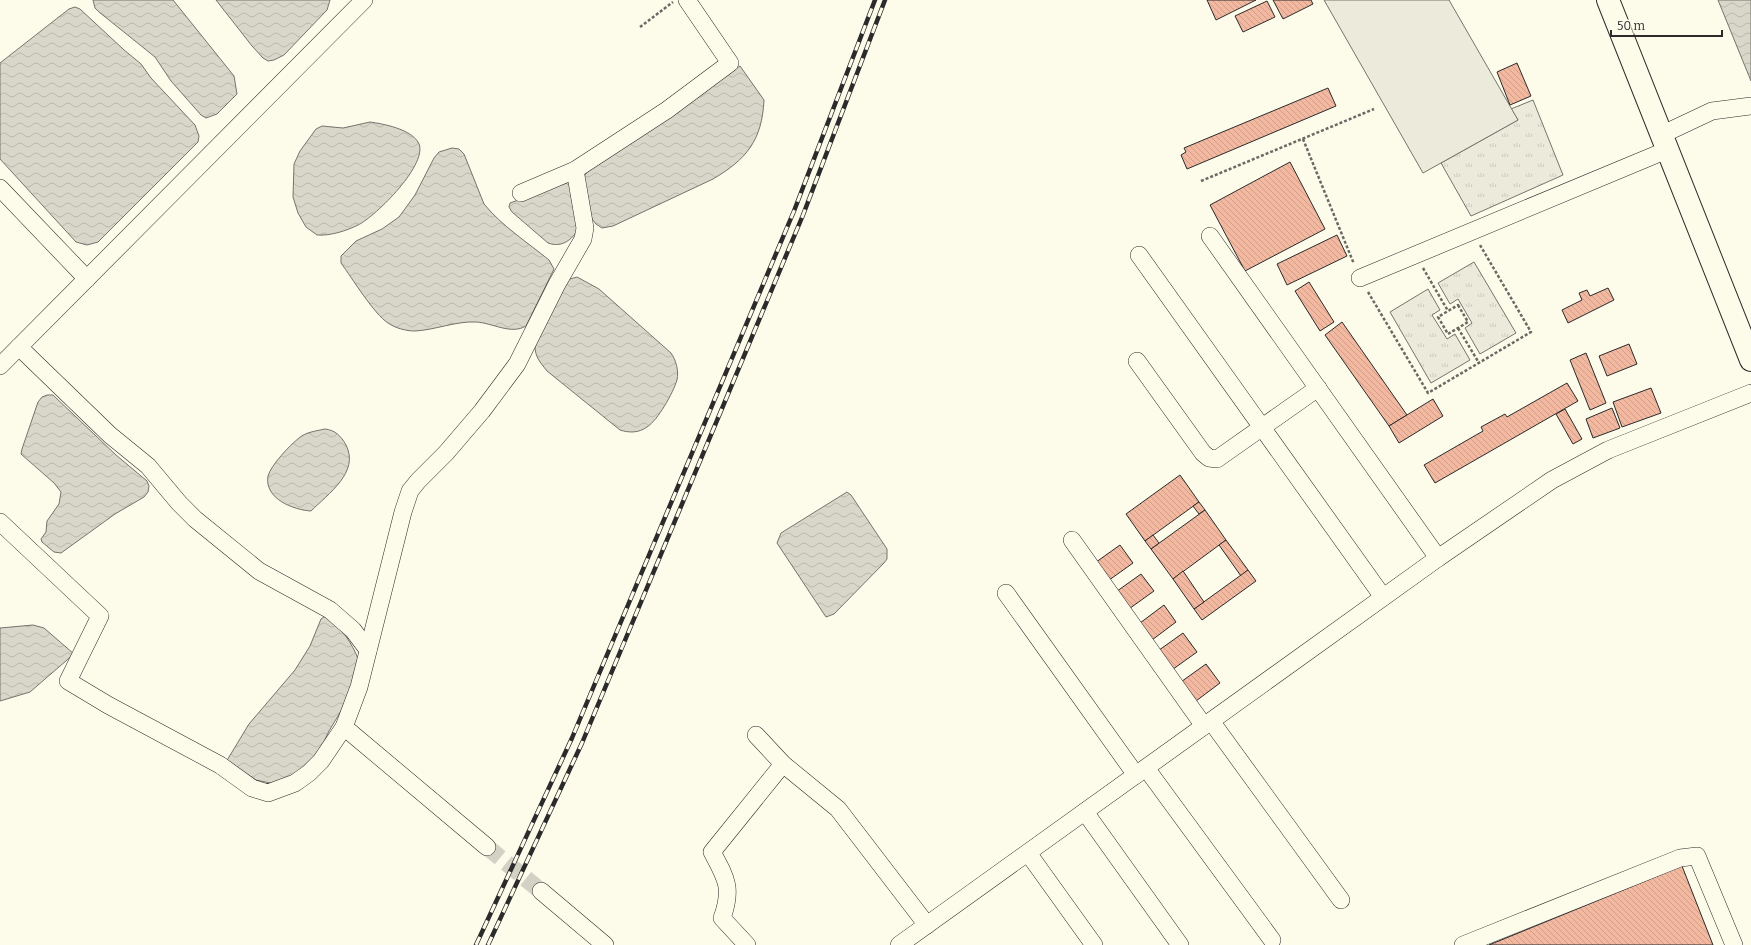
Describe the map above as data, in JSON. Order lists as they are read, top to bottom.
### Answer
{
  "scale_bar": "50 m"
}
